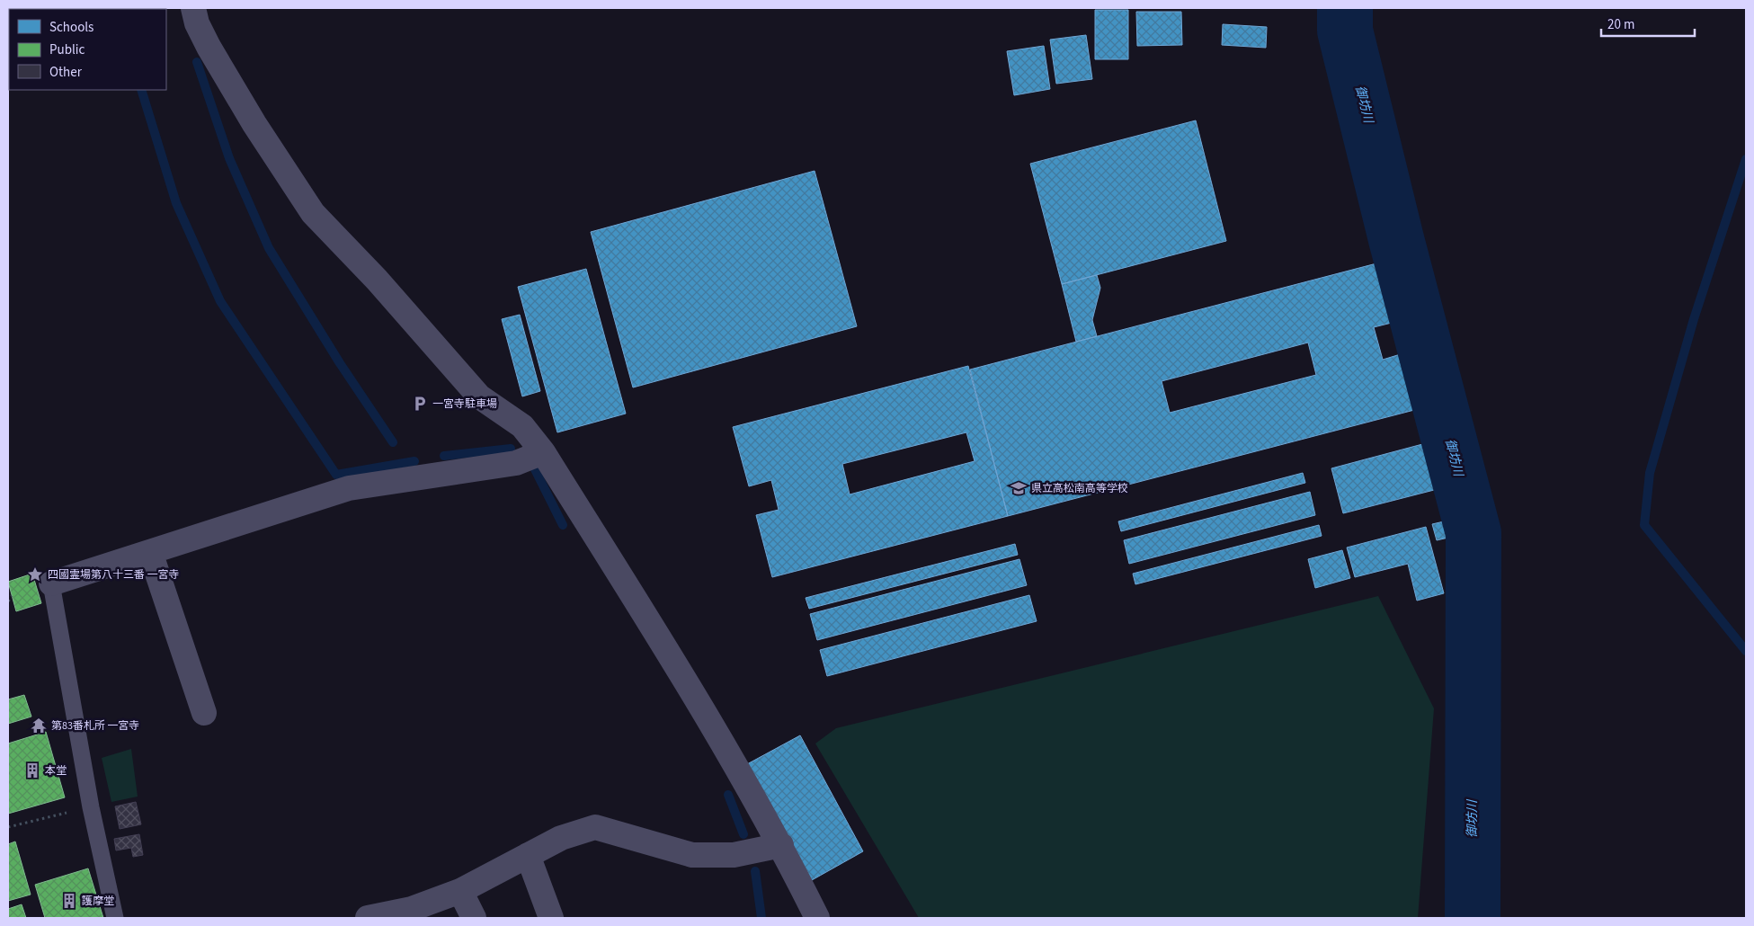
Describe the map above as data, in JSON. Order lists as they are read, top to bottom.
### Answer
{
  "water": ["御坊川"],
  "places": {
    "parking": ["一宮寺駐車場"],
    "school or university": ["県立高松南高等学校"],
    "place": ["四國霊場第八十三番 一宮寺"],
    "temple": ["第83番札所 一宮寺"],
    "building": ["本堂", "護摩堂"]
  },
  "legend": ["Schools", "Public", "Other"],
  "scale_bar": "20 m"
}
